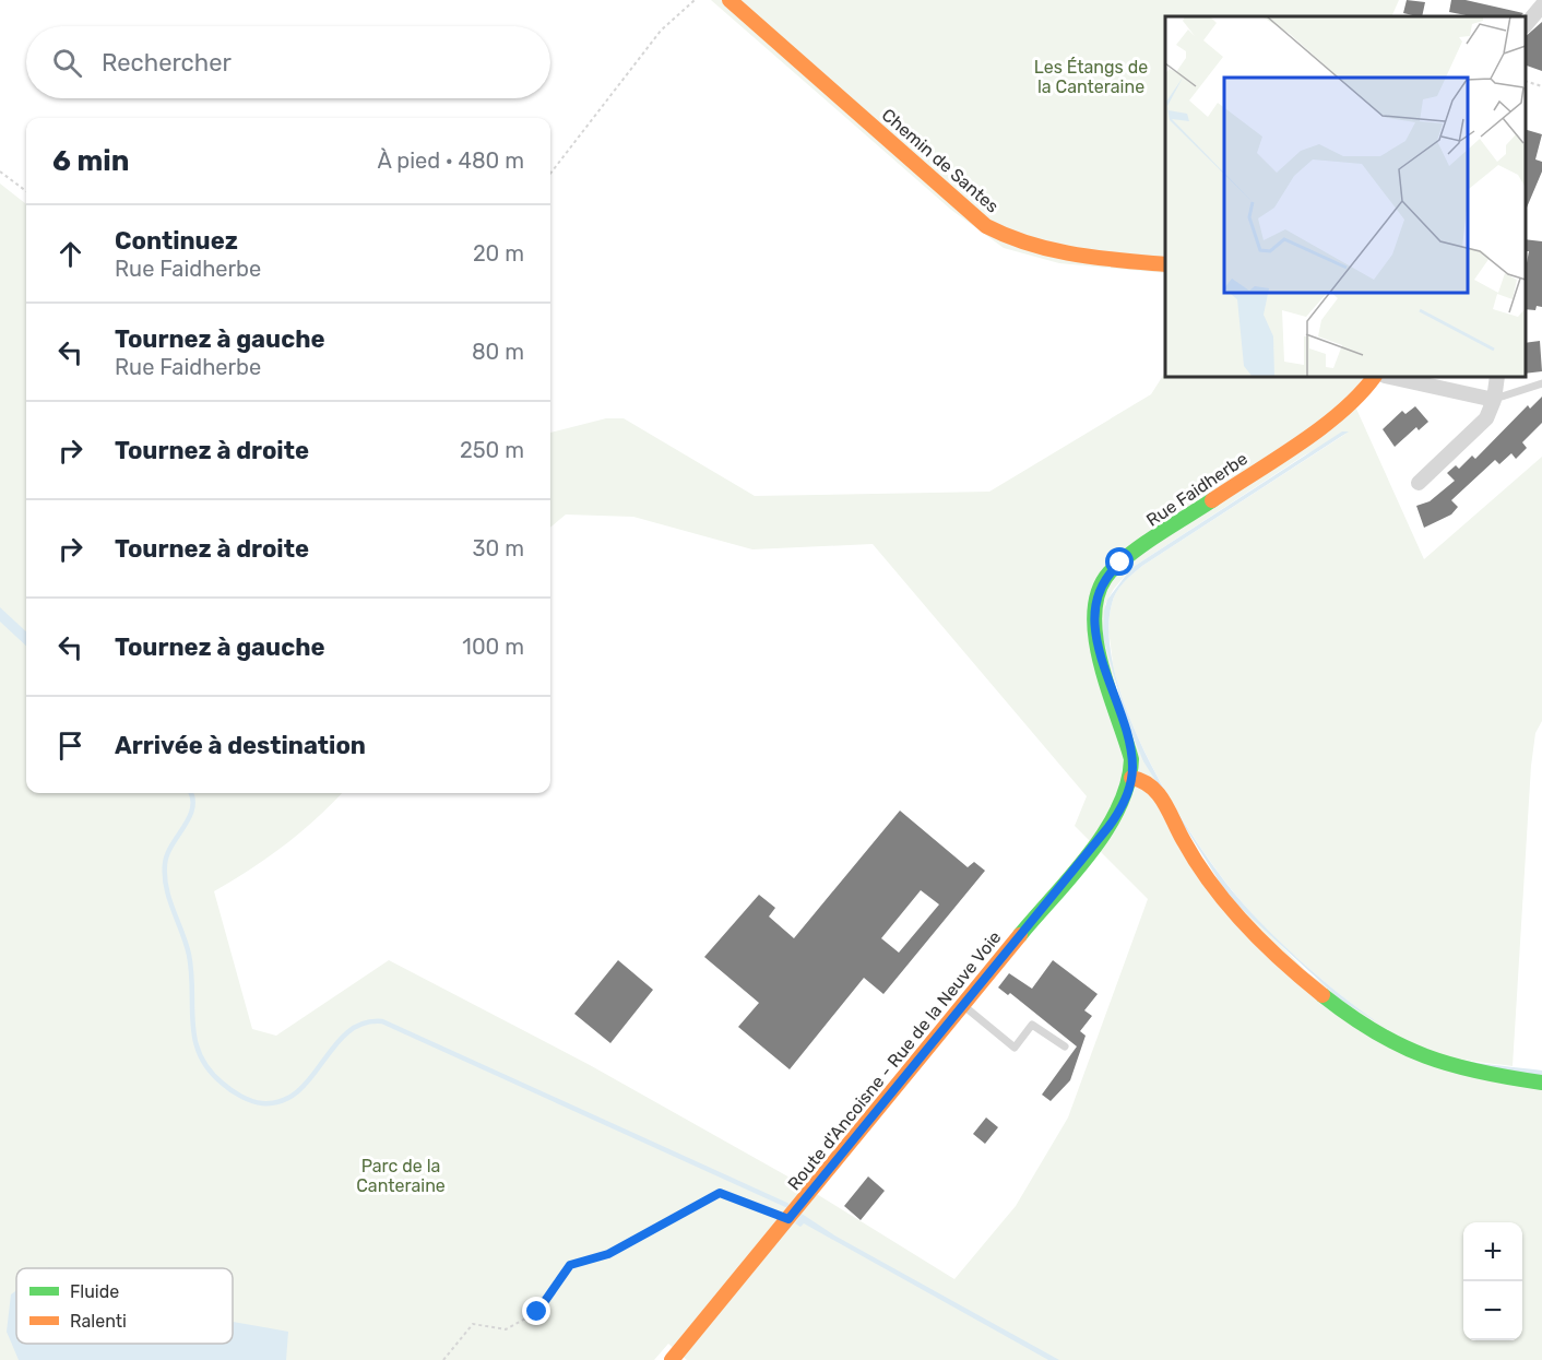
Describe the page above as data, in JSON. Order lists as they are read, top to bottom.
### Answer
{
  "streets": {
    "street": ["Chemin de Santes", "Rue Faidherbe", "Route d'Ancoisne - Rue de la Neuve Voie"]
  },
  "crossings": [
    ["Rue Faidherbe", "Route d'Ancoisne - Rue de la Neuve Voie"]
  ],
  "parks": ["Les Étangs de la Canteraine", "Parc de la Canteraine"],
  "legend": ["Fluide", "Ralenti"],
  "page": {
    "search": "Rechercher",
    "heading": ["6 min", "À pied · 480 m"],
    "list": [
      ["Continuez", "Rue Faidherbe", "20 m"],
      ["Tournez à gauche", "Rue Faidherbe", "80 m"],
      ["Tournez à droite", "250 m"],
      ["Tournez à droite", "30 m"],
      ["Tournez à gauche", "100 m"],
      "Arrivée à destination"
    ],
    "map_buttons": ["+", "−"]
  }
}
